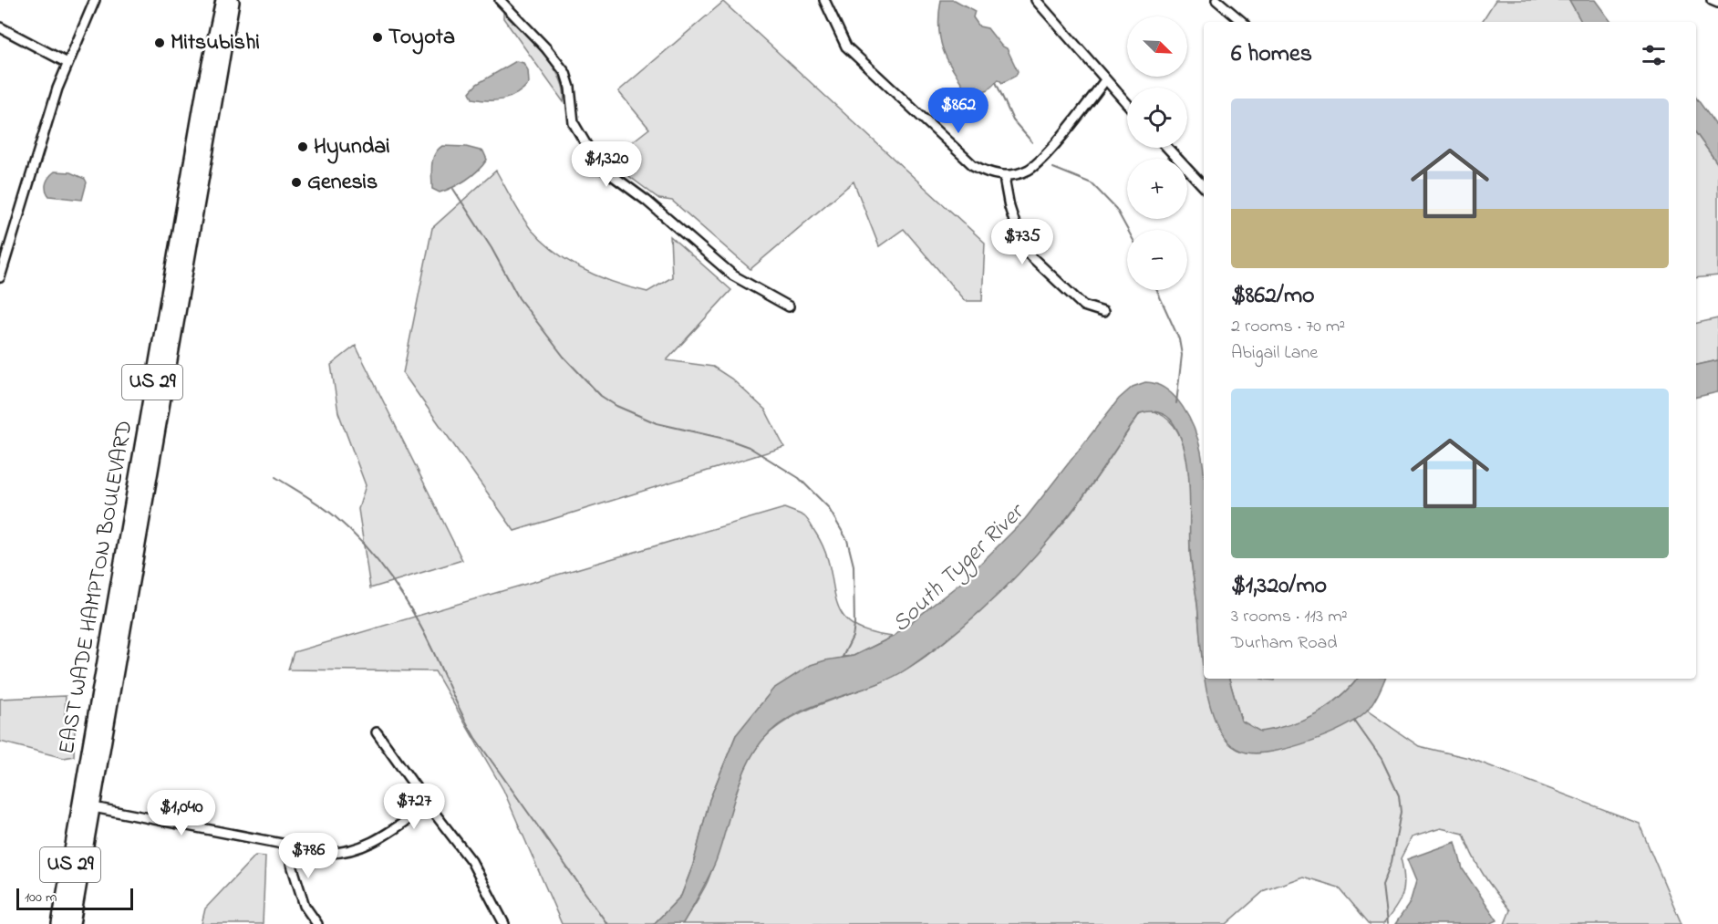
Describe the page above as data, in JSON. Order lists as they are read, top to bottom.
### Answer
{
  "streets": {
    "main road": ["US 29", "EAST WADE HAMPTON BOULEVARD"]
  },
  "water": ["South Tyger River"],
  "places": [
    "Toyota",
    "Mitsubishi",
    "Hyundai",
    "Genesis"
  ],
  "scale_bar": "100 m",
  "north": "bottom right",
  "page": {
    "map_buttons": ["+", "−"],
    "heading": "6 homes",
    "price": [
      "$862",
      "$1,320",
      "$735",
      "$727",
      "$1,040",
      "$786"
    ],
    "list": [
      {
        "name": "$862/mo",
        "note": "2 rooms · 70 m² · Abigail Lane"
      },
      {
        "name": "$1,320/mo",
        "note": "3 rooms · 113 m² · Durham Road"
      }
    ],
    "scale": "100 m"
  }
}
